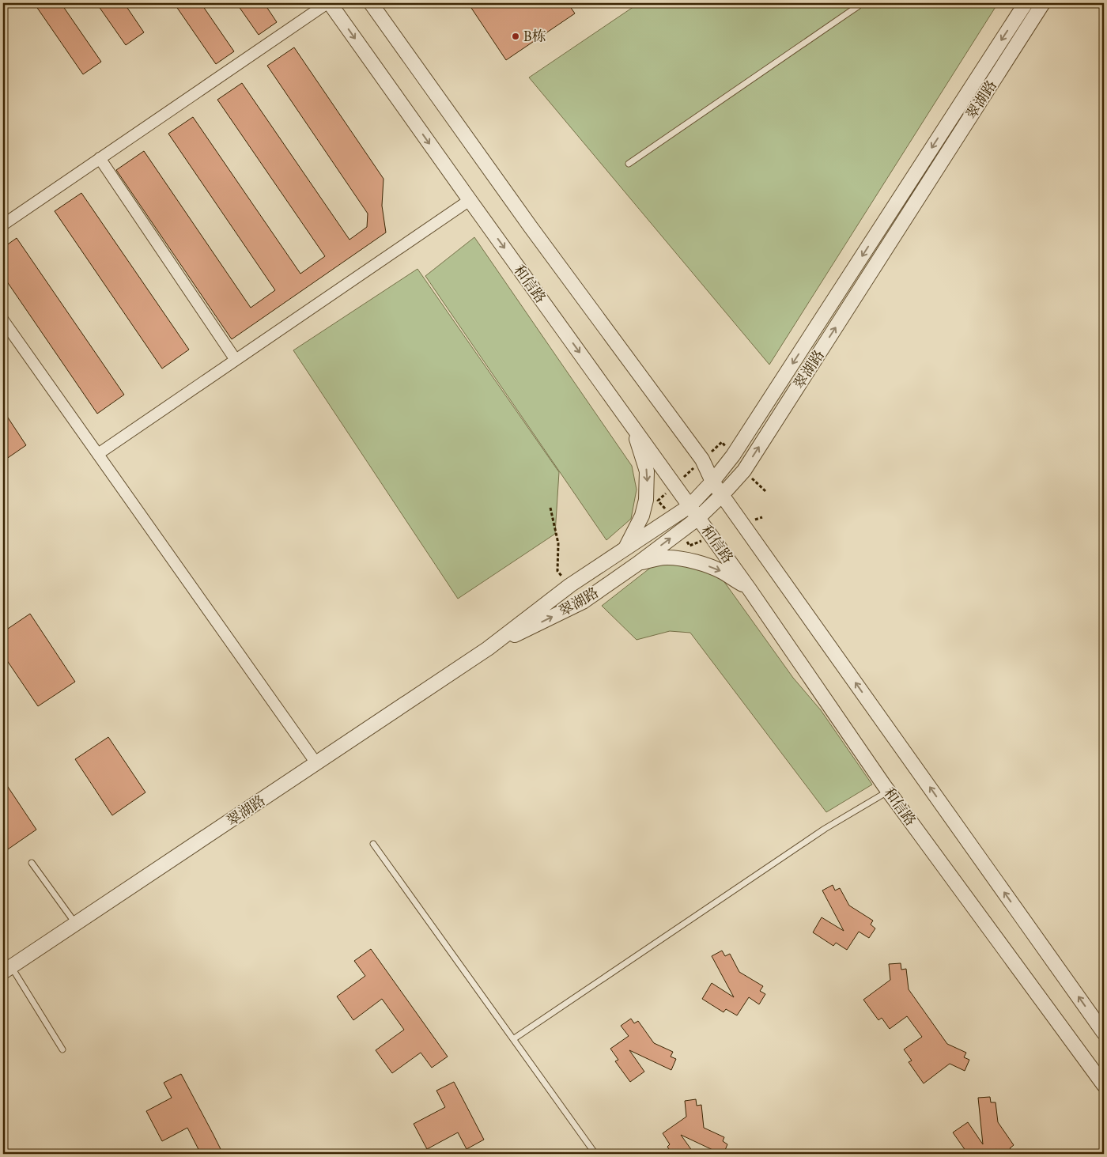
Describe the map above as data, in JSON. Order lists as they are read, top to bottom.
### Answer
{
  "streets": {
    "street": ["翠湖路", "和信路"]
  },
  "crossings": [
    ["翠湖路", "和信路"]
  ],
  "places": ["B栋"]
}
